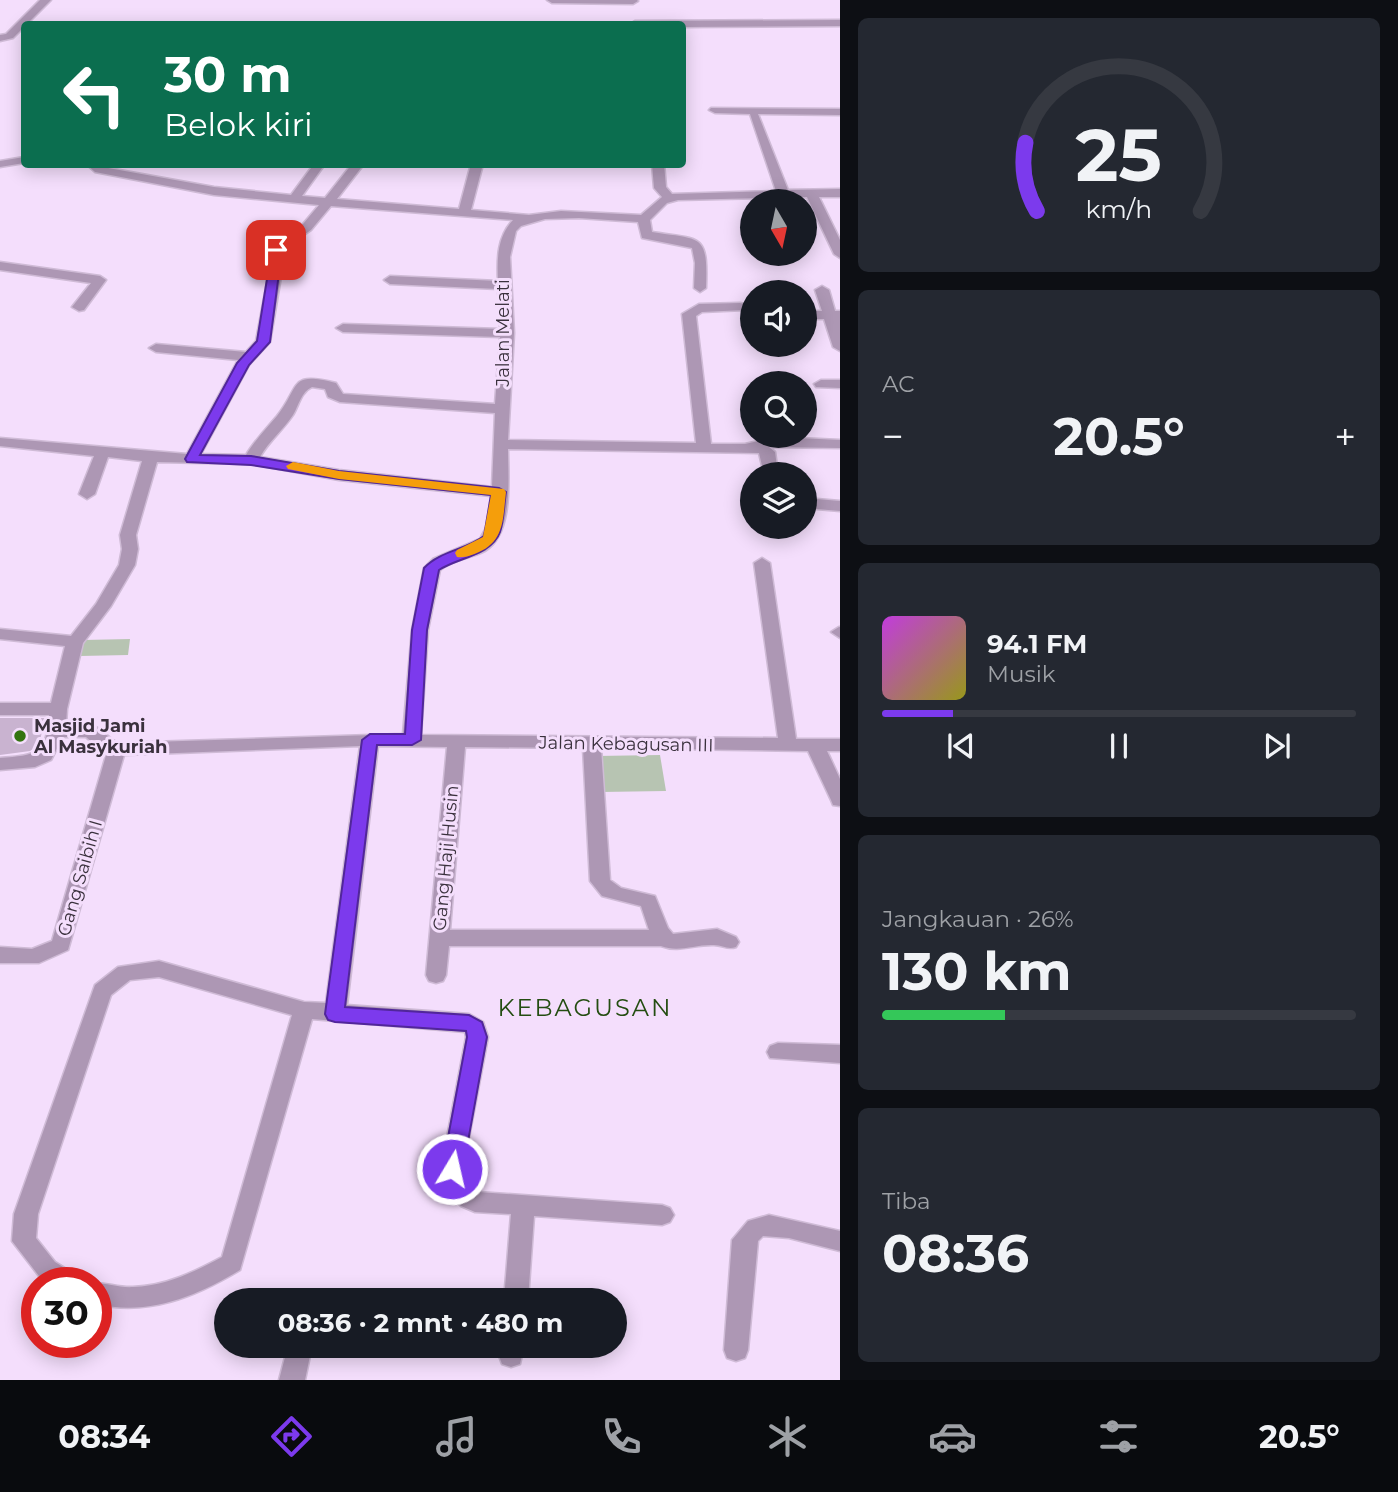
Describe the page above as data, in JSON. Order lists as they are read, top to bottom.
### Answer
{
  "streets": {
    "street": [
      "Jalan Melati",
      "Jalan Kebagusan III",
      "Gang Haji Husin",
      "Gang Saibih I"
    ]
  },
  "crossings": [
    ["Jalan Melati", "Jalan Kebagusan III"],
    ["Jalan Kebagusan III", "Gang Haji Husin"],
    ["Jalan Kebagusan III", "Gang Saibih I"]
  ],
  "districts": ["KEBAGUSAN"],
  "places": ["Masjid Jami Al Masykuriah"],
  "north": "bottom",
  "page": {
    "turn": ["30 m", "Belok kiri"],
    "tile": [
      "AC",
      ["Jangkauan · 26%", "130 km"],
      ["Tiba", "08:36"]
    ],
    "heat": ["−", "20.5°", "+"],
    "song": ["94.1 FM", "Musik"],
    "limit": "30",
    "trip": "08:36 · 2 mnt · 480 m",
    "tabs": ["08:34", "20.5°"],
    "gauge": ["25", "km/h"]
  }
}
